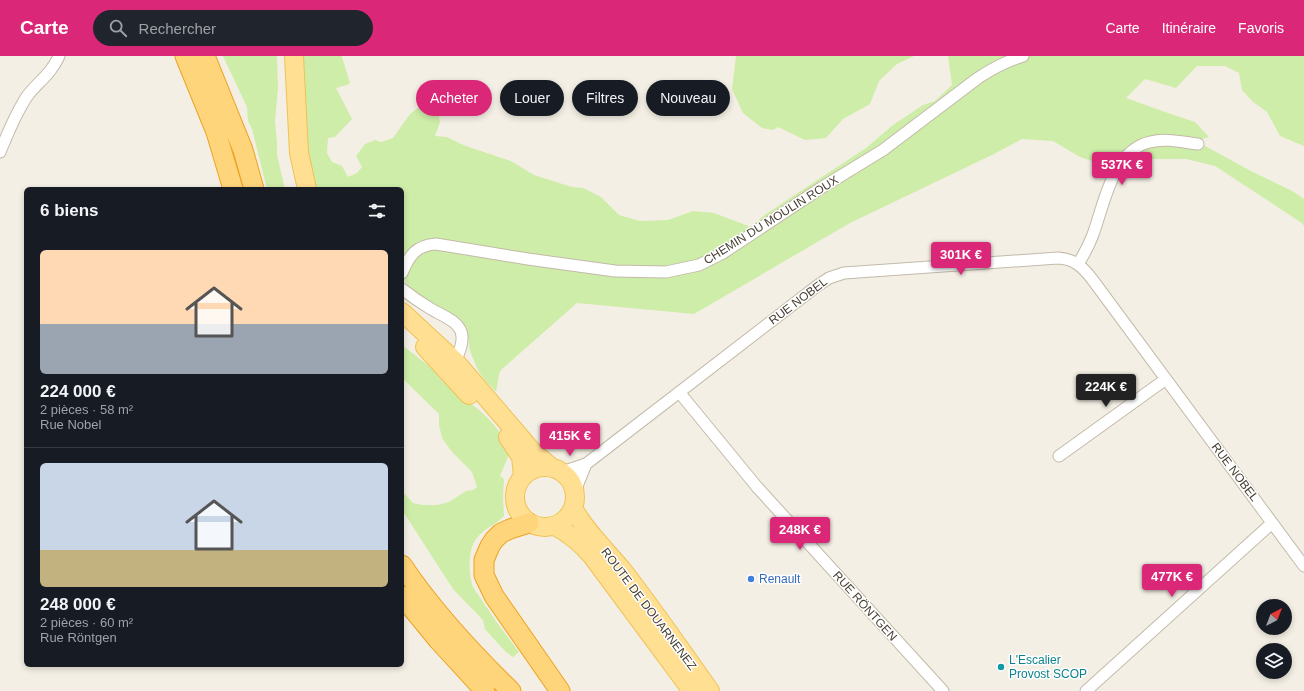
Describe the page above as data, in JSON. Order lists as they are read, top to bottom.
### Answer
{
  "streets": {
    "main road": ["ROUTE DE DOUARNENEZ"],
    "street": ["CHEMIN DU MOULIN ROUX", "RUE NOBEL", "RUE RÖNTGEN"]
  },
  "crossings": [
    ["RUE NOBEL", "RUE RÖNTGEN"],
    ["RUE NOBEL", "ROUTE DE DOUARNENEZ"]
  ],
  "places": ["Renault", "L'Escalier Provost SCOP"],
  "north": "top right",
  "page": {
    "header": "Carte",
    "search": "Rechercher",
    "nav": ["Carte", "Itinéraire", "Favoris"],
    "chip": [
      "Acheter",
      "Louer",
      "Filtres",
      "Nouveau"
    ],
    "price": [
      "537K €",
      "301K €",
      "224K €",
      "415K €",
      "248K €",
      "477K €"
    ],
    "heading": "6 biens",
    "list": [
      {
        "name": "224 000 €",
        "note": "2 pièces · 58 m² · Rue Nobel"
      },
      {
        "name": "248 000 €",
        "note": "2 pièces · 60 m² · Rue Röntgen"
      }
    ]
  }
}
